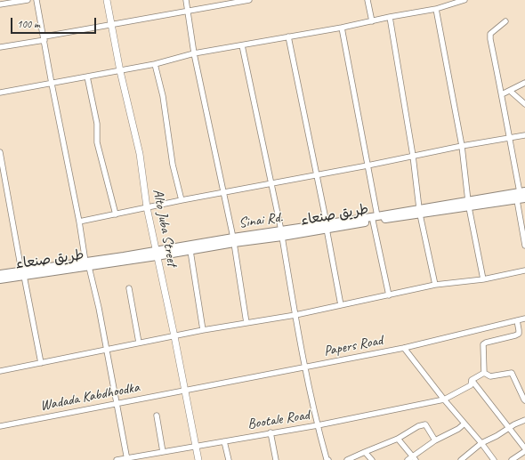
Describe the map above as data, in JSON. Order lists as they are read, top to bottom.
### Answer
{
  "streets": {
    "main road": ["طريق صنعاء", "Sinai Rd."],
    "street": [
      "Alto Juba Street",
      "Papers Road",
      "Wadada Kabdhoodka",
      "Bootale Road"
    ]
  },
  "crossings": [
    ["طريق صنعاء", "Sinai Rd."],
    ["طريق صنعاء", "Alto Juba Street"],
    ["Sinai Rd.", "Alto Juba Street"],
    ["Alto Juba Street", "Papers Road"],
    ["Alto Juba Street", "Wadada Kabdhoodka"],
    ["Alto Juba Street", "Bootale Road"],
    ["Papers Road", "Wadada Kabdhoodka"]
  ],
  "scale_bar": "100 m"
}
